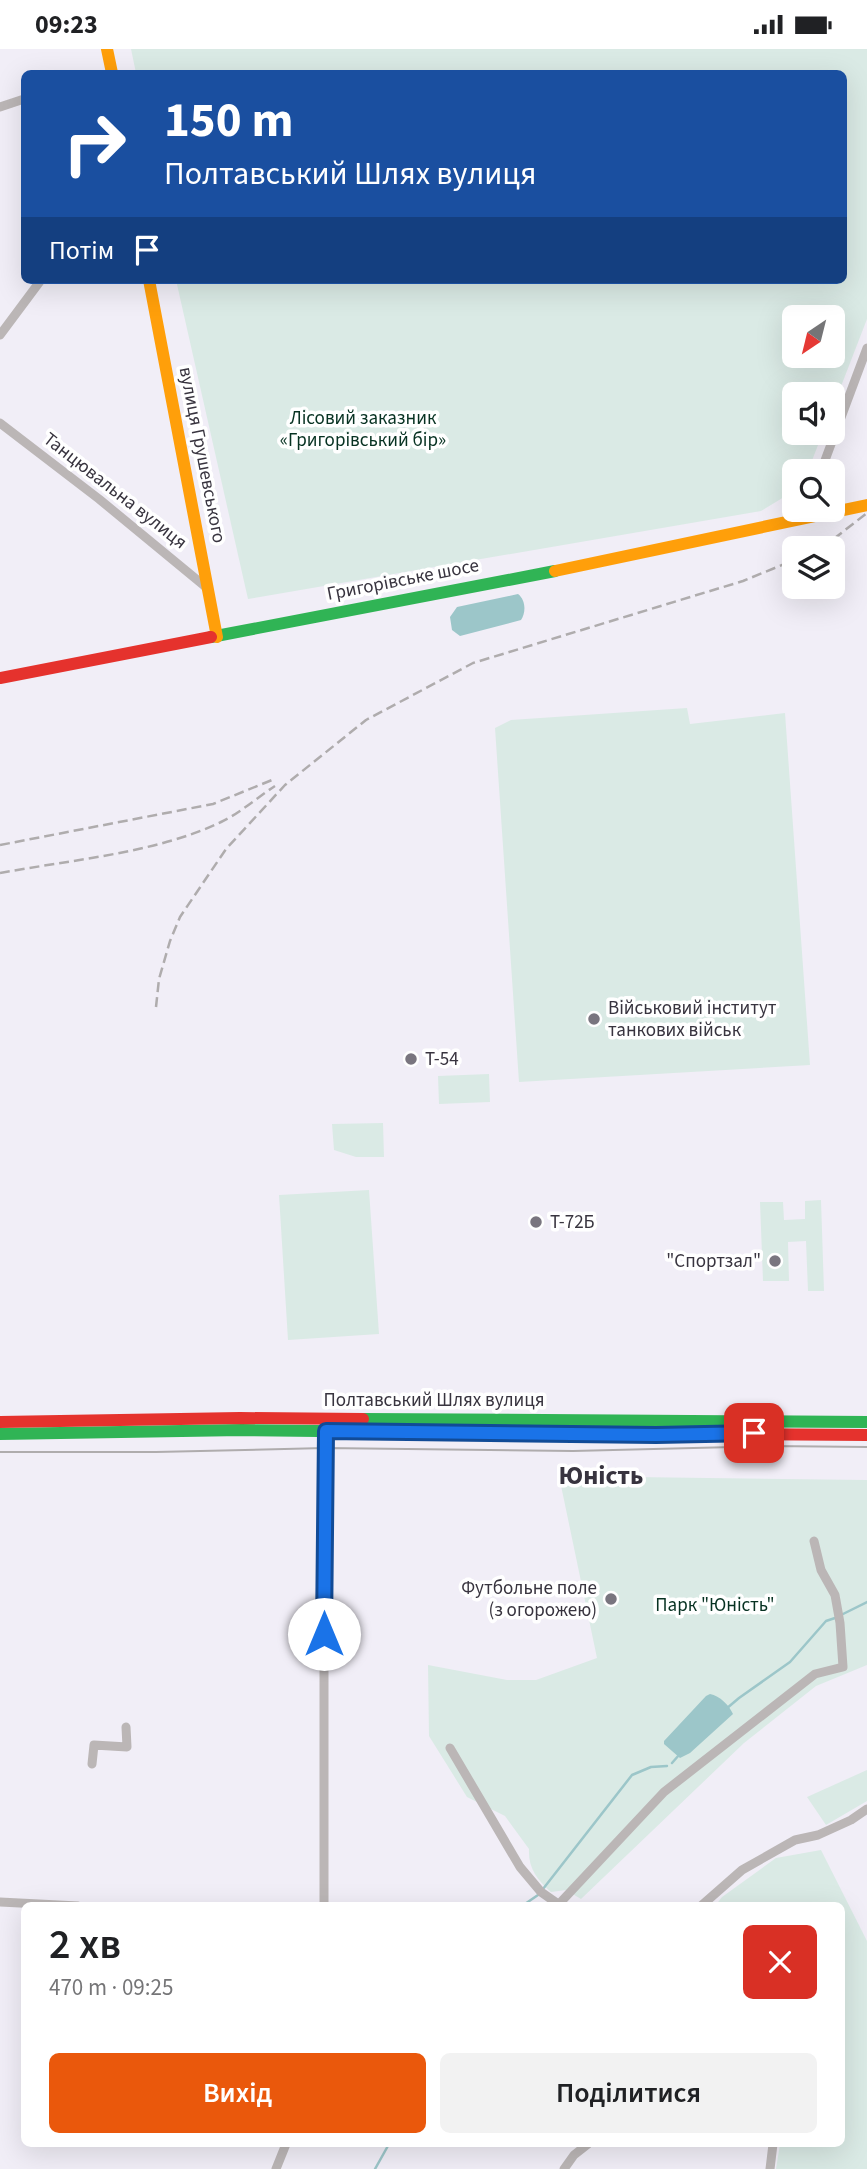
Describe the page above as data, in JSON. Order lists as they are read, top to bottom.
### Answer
{
  "streets": {
    "main road": ["вулиця Грушевського", "Григорівське шосе", "Полтавський Шлях вулиця"],
    "street": ["Танцювальна вулиця"]
  },
  "crossings": [
    ["вулиця Грушевського", "Танцювальна вулиця"],
    ["вулиця Грушевського", "Григорівське шосе"]
  ],
  "districts": ["Юність"],
  "parks": ["Лісовий заказник «Григорівський бір»", "Парк \"Юність\""],
  "places": [
    "Військовий інститут танкових військ",
    "Т-54",
    "Т-72Б",
    "\"Спортзал\"",
    "Футбольне поле (з огорожею)"
  ],
  "north": "bottom left",
  "page": {
    "status": "09:23",
    "turn": ["150 m", "Полтавський Шлях вулиця"],
    "then": "Потім",
    "heading": ["2 хв", "470 m · 09:25"],
    "buttons": ["Вихід", "Поділитися"]
  }
}
